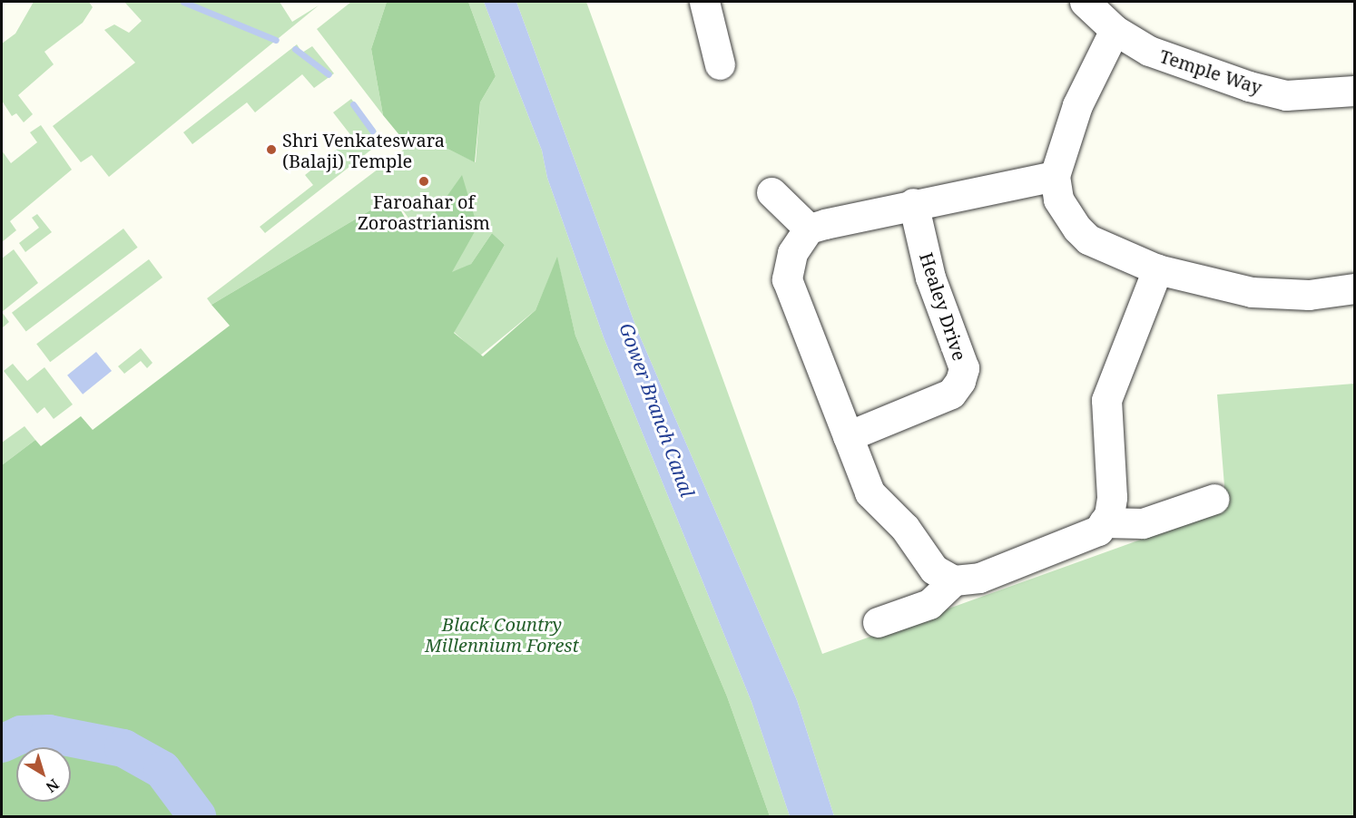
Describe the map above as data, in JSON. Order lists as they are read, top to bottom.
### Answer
{
  "streets": {
    "street": ["Temple Way", "Healey Drive"]
  },
  "water": ["Gower Branch Canal"],
  "parks": ["Black Country Millennium Forest"],
  "places": ["Shri Venkateswara (Balaji) Temple", "Faroahar of Zoroastrianism"],
  "north": "bottom right"
}
